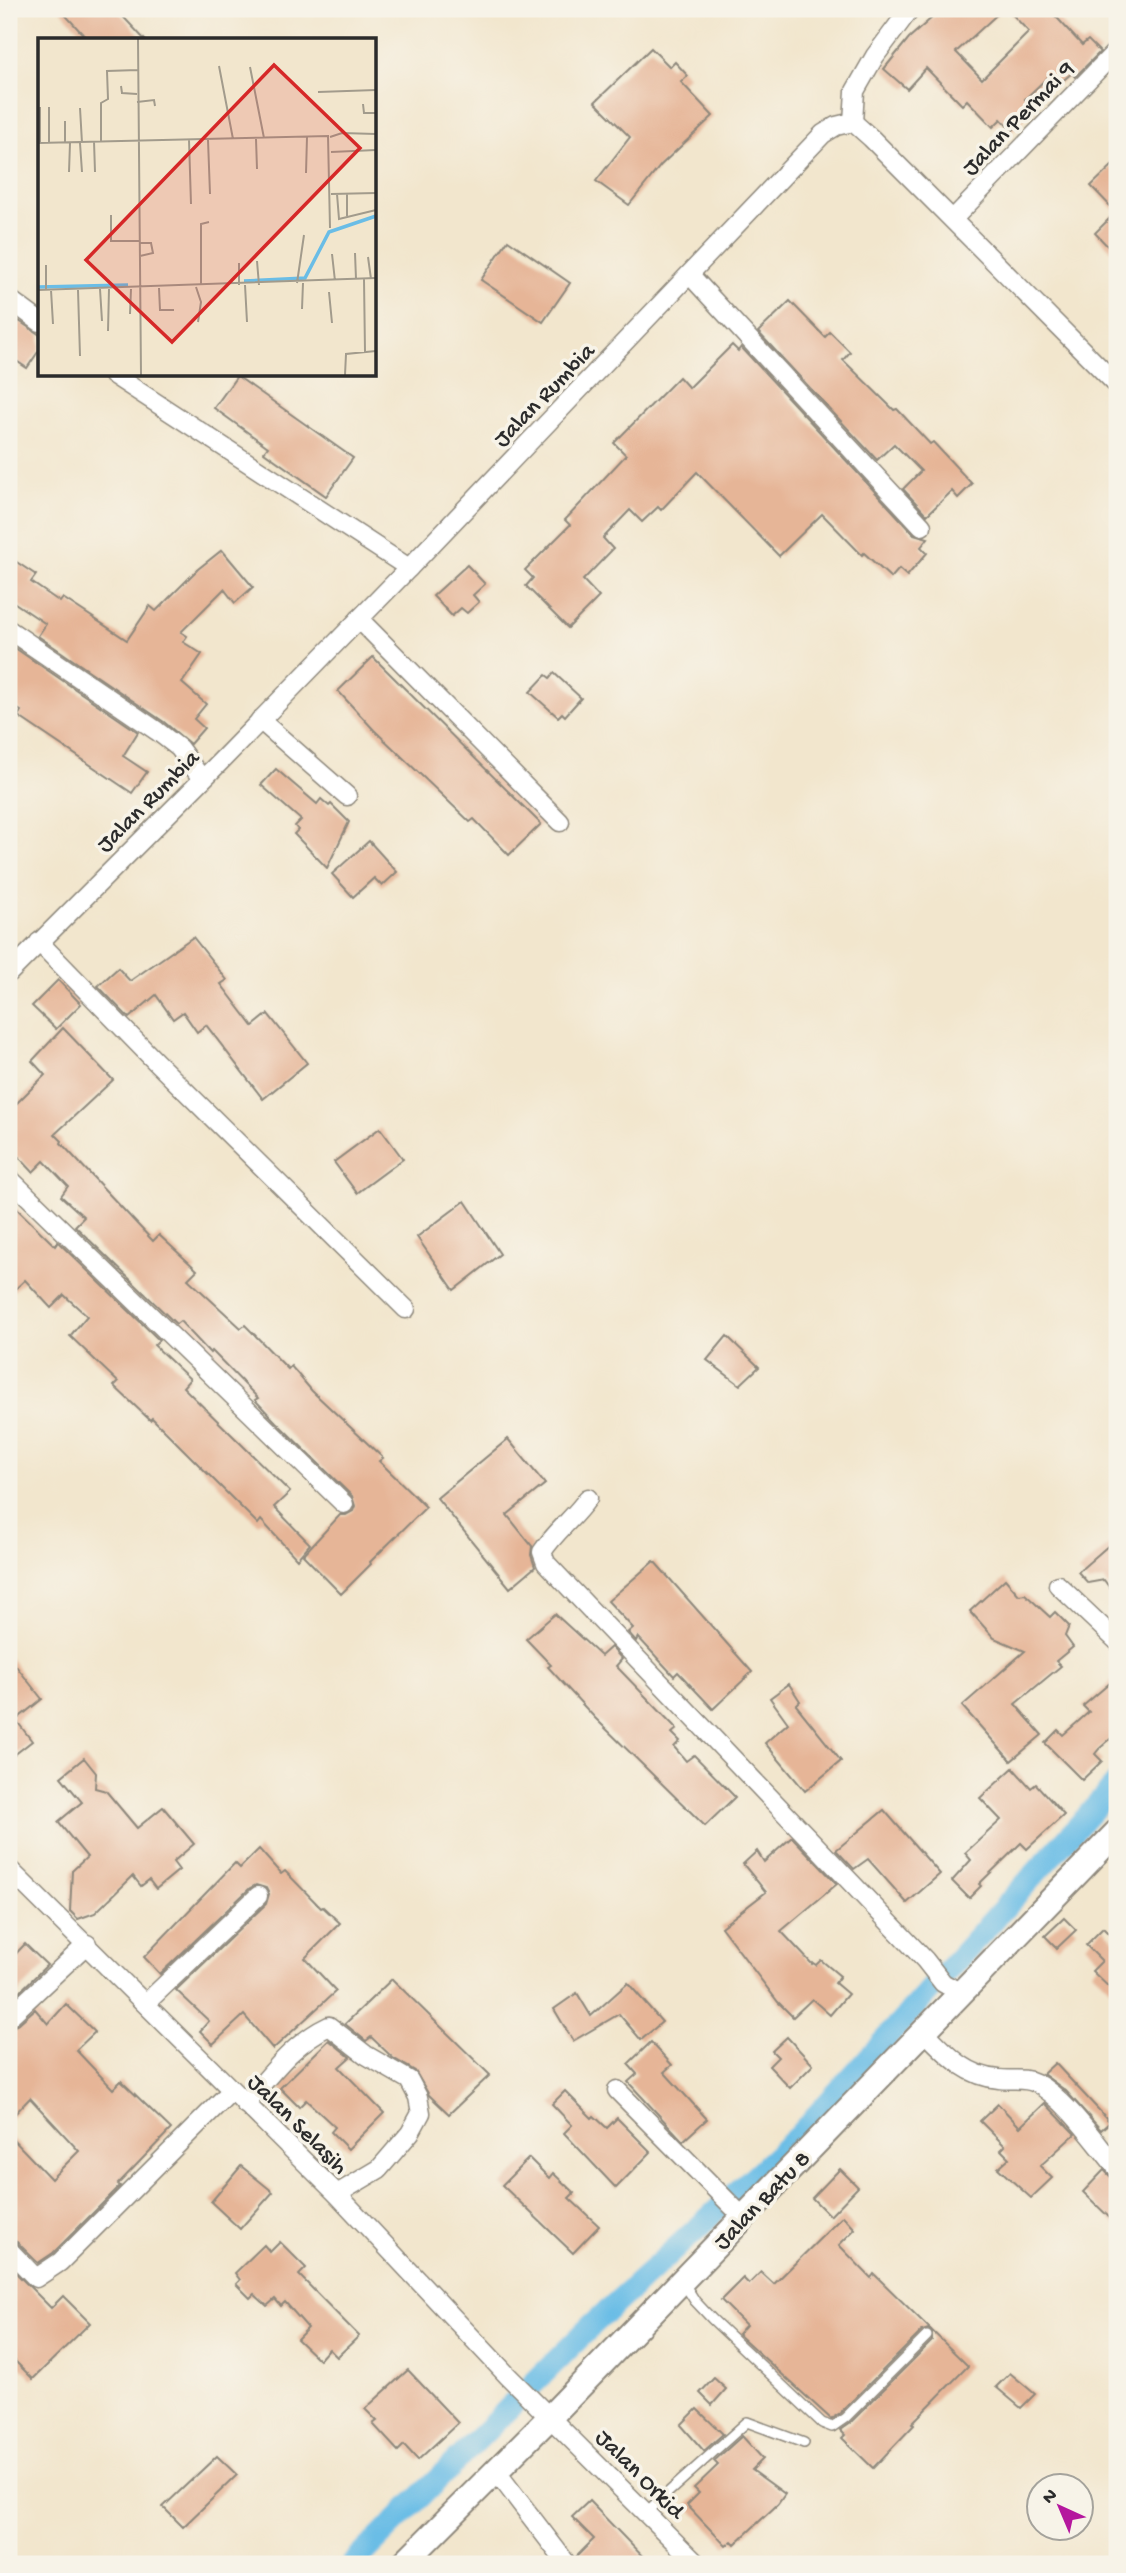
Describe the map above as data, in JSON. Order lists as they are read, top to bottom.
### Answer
{
  "streets": {
    "street": [
      "Jalan Permai 9",
      "Jalan Rumbia",
      "Jalan Selasih",
      "Jalan Batu 8",
      "Jalan Orkid"
    ]
  },
  "crossings": [
    ["Jalan Selasih", "Jalan Batu 8"],
    ["Jalan Selasih", "Jalan Orkid"],
    ["Jalan Batu 8", "Jalan Orkid"]
  ],
  "north": "top left"
}
